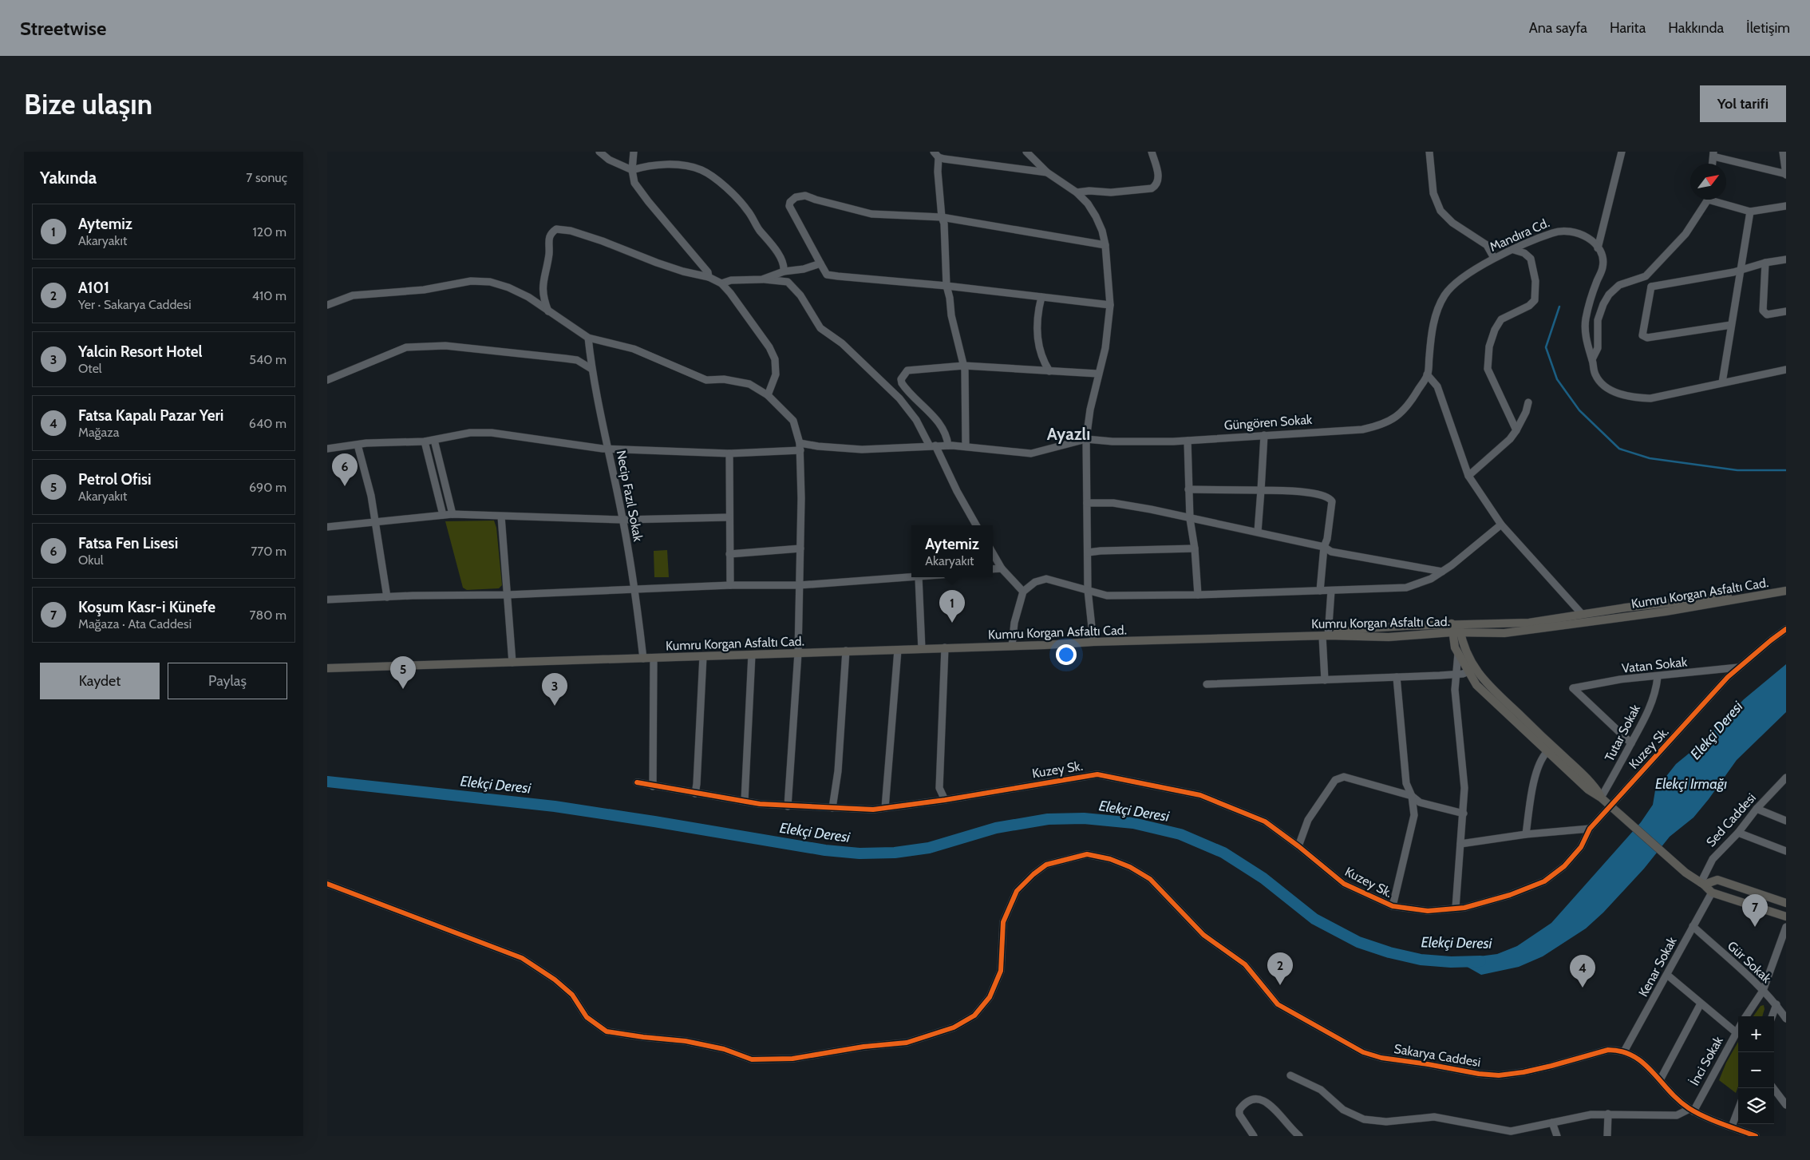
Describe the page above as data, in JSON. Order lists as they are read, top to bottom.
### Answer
{
  "streets": {
    "main road": ["Kumru Korgan Asfaltı Cad."],
    "street": [
      "Mandıra Cd.",
      "Güngören Sokak",
      "Necip Fazıl Sokak",
      "Vatan Sokak",
      "Tutar Sokak",
      "Kuzey Sk.",
      "Sed Caddesi",
      "Gür Sokak",
      "Kenar Sokak",
      "Sakarya Caddesi",
      "İnci Sokak"
    ]
  },
  "crossings": [
    ["Mandıra Cd.", "Güngören Sokak"],
    ["Güngören Sokak", "Necip Fazıl Sokak"],
    ["Necip Fazıl Sokak", "Kumru Korgan Asfaltı Cad."],
    ["Vatan Sokak", "Tutar Sokak"],
    ["Vatan Sokak", "Kuzey Sk."],
    ["Gür Sokak", "Kenar Sokak"],
    ["Kenar Sokak", "Sakarya Caddesi"],
    ["Sakarya Caddesi", "İnci Sokak"]
  ],
  "districts": ["Ayazlı"],
  "water": ["Elekçi Deresi", "Elekçi Irmağı"],
  "north": "top right",
  "page": {
    "header": "Streetwise",
    "nav": [
      "Ana sayfa",
      "Harita",
      "Hakkında",
      "İletişim"
    ],
    "buttons": [
      "Yol tarifi",
      ["Kaydet", "Paylaş"]
    ],
    "title": "Bize ulaşın",
    "heading": ["Yakında", "7 sonuç"],
    "list": [
      {
        "mark": "1",
        "name": "Aytemiz",
        "note": "Akaryakıt",
        "value": "120 m"
      },
      {
        "mark": "2",
        "name": "A101",
        "note": "Yer · Sakarya Caddesi",
        "value": "410 m"
      },
      {
        "mark": "3",
        "name": "Yalcin Resort Hotel",
        "note": "Otel",
        "value": "540 m"
      },
      {
        "mark": "4",
        "name": "Fatsa Kapalı Pazar Yeri",
        "note": "Mağaza",
        "value": "640 m"
      },
      {
        "mark": "5",
        "name": "Petrol Ofisi",
        "note": "Akaryakıt",
        "value": "690 m"
      },
      {
        "mark": "6",
        "name": "Fatsa Fen Lisesi",
        "note": "Okul",
        "value": "770 m"
      },
      {
        "mark": "7",
        "name": "Koşum Kasr-i Künefe",
        "note": "Mağaza · Ata Caddesi",
        "value": "780 m"
      }
    ],
    "pins": [
      "6",
      "1",
      "5",
      "3",
      "7",
      "2",
      "4"
    ],
    "popup": ["Aytemiz", "Akaryakıt"],
    "map_buttons": ["+", "−"]
  }
}
